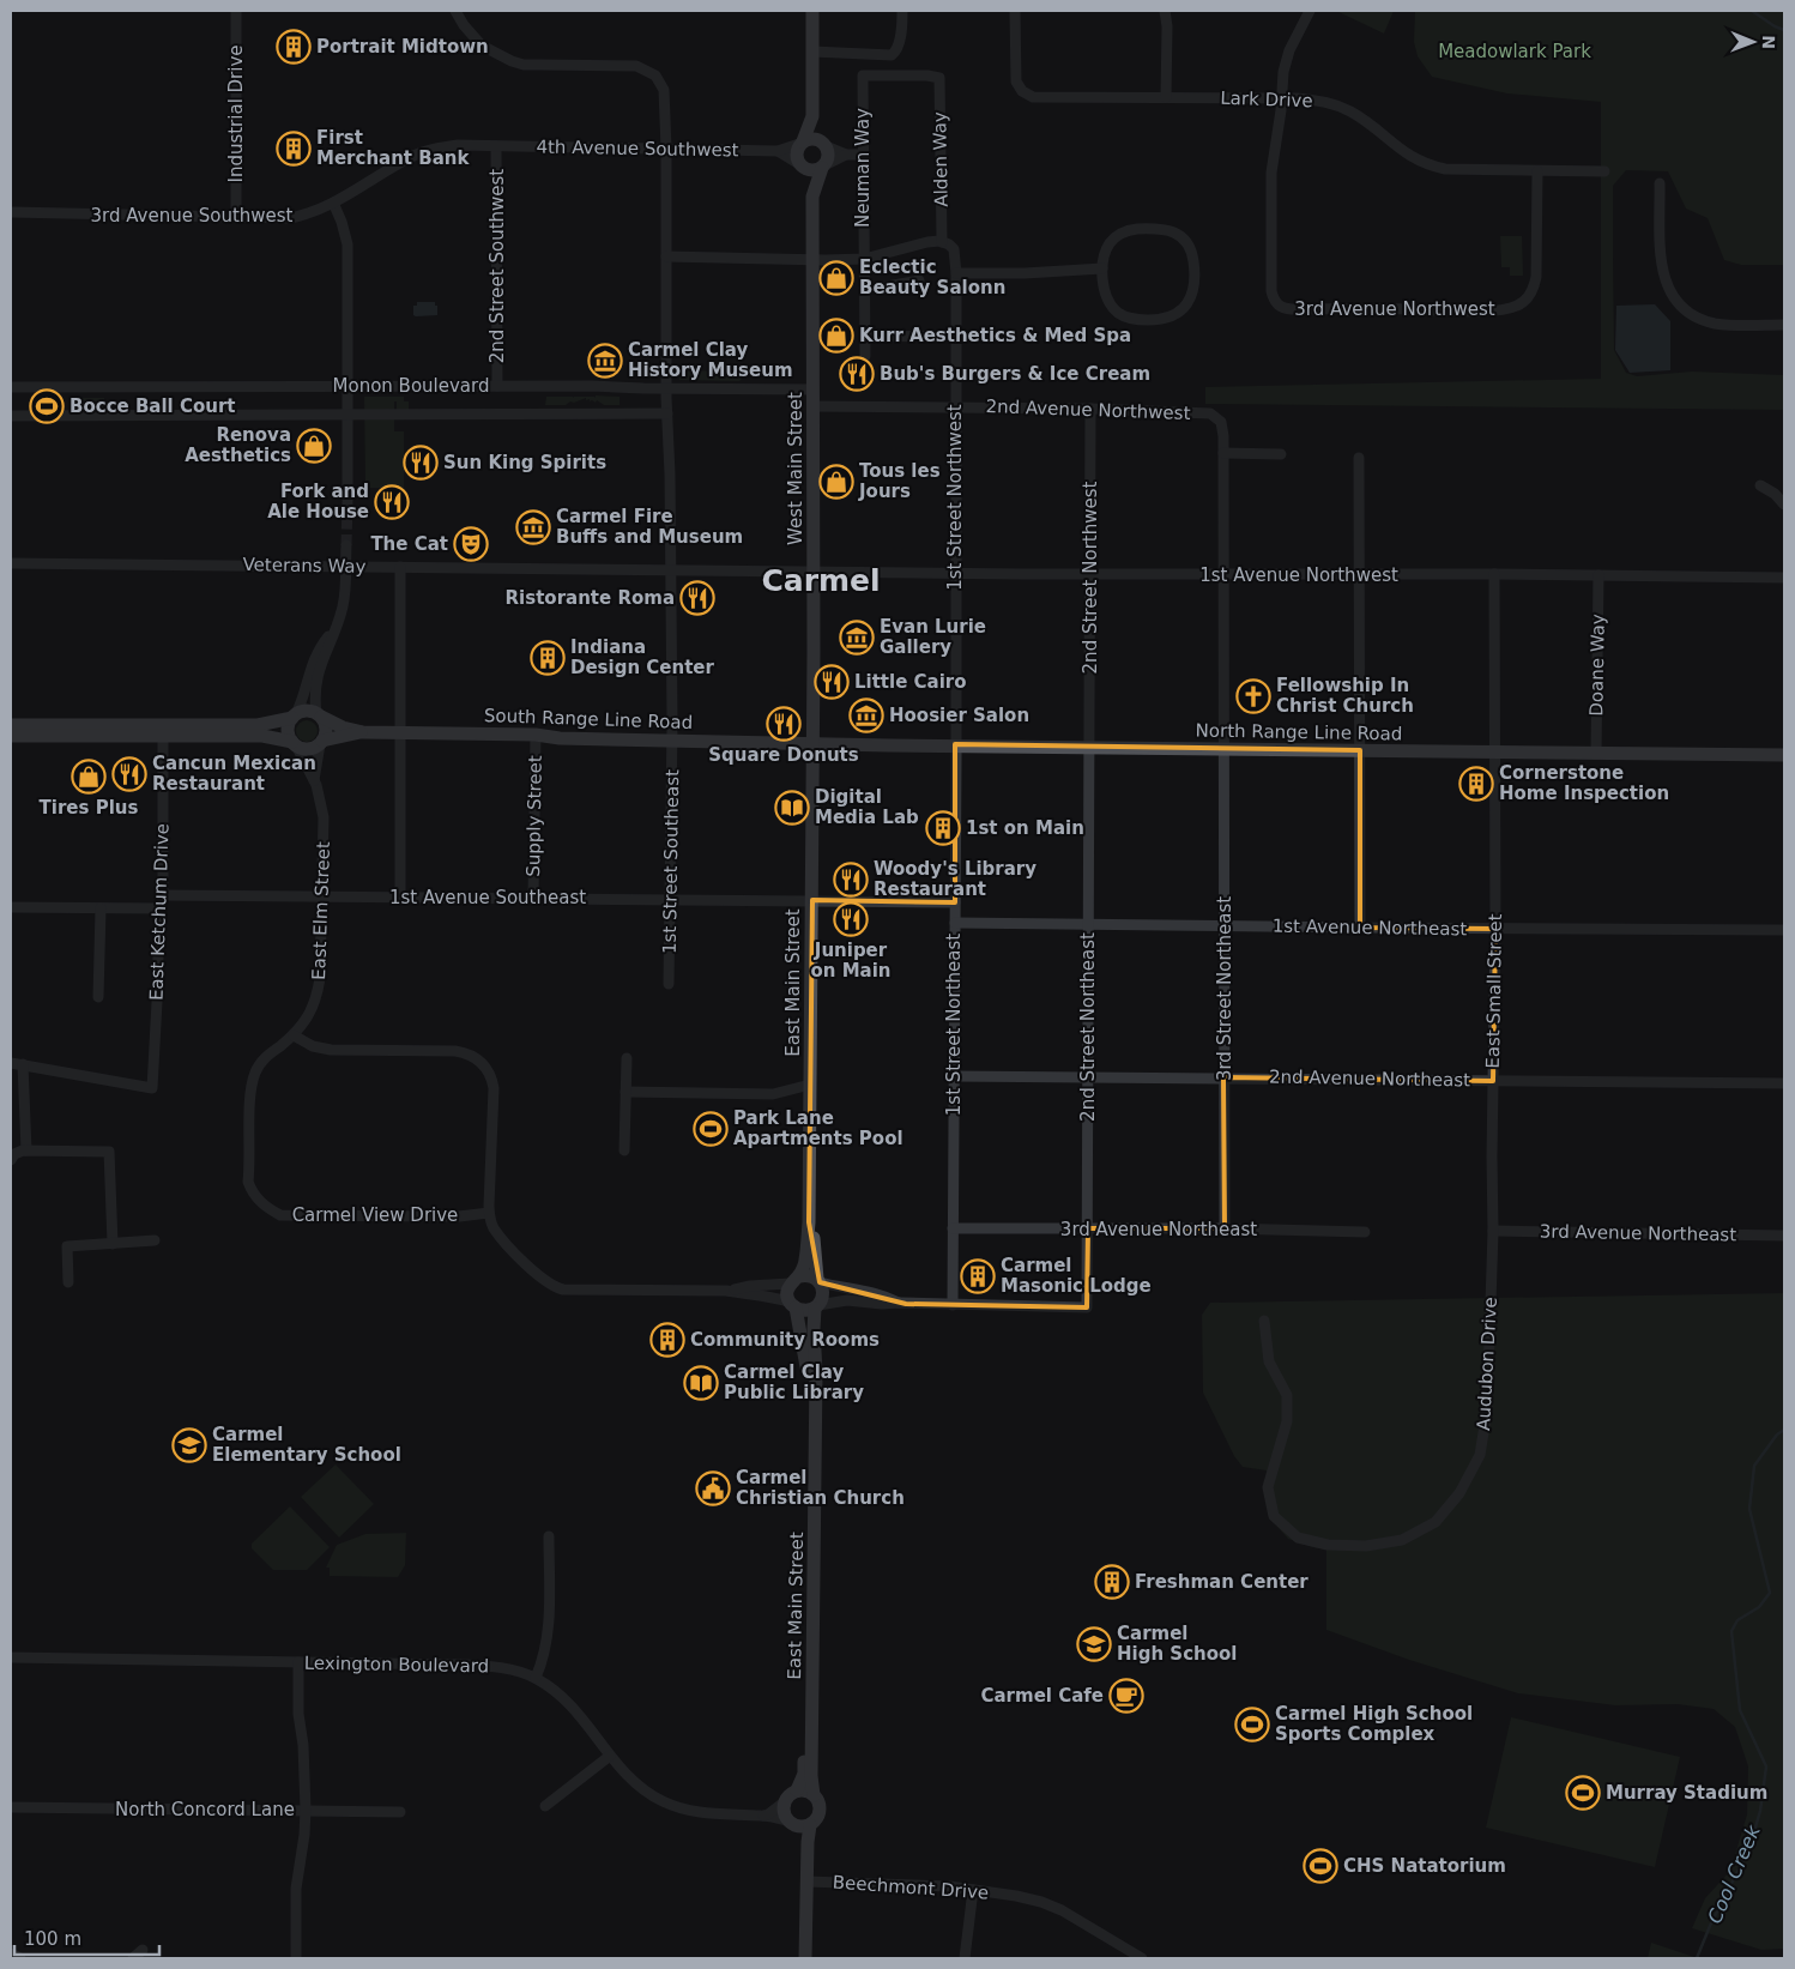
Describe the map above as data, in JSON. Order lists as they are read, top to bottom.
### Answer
{
  "streets": {
    "main road": [
      "West Main Street",
      "South Range Line Road",
      "North Range Line Road",
      "East Main Street"
    ],
    "street": [
      "Lark Drive",
      "Industrial Drive",
      "4th Avenue Southwest",
      "Alden Way",
      "Neuman Way",
      "3rd Avenue Southwest",
      "2nd Street Southwest",
      "3rd Avenue Northwest",
      "Monon Boulevard",
      "2nd Avenue Northwest",
      "1st Street Northwest",
      "Veterans Way",
      "1st Avenue Northwest",
      "2nd Street Northwest",
      "Doane Way",
      "Supply Street",
      "1st Street Southeast",
      "1st Avenue Southeast",
      "East Elm Street",
      "East Ketchum Drive",
      "1st Avenue Northeast",
      "3rd Street Northeast",
      "East Small Street",
      "1st Street Northeast",
      "2nd Street Northeast",
      "2nd Avenue Northeast",
      "Carmel View Drive",
      "3rd Avenue Northeast",
      "Audubon Drive",
      "Lexington Boulevard",
      "North Concord Lane",
      "Beechmont Drive"
    ]
  },
  "crossings": [
    ["Lark Drive", "3rd Avenue Northwest"],
    ["Industrial Drive", "3rd Avenue Southwest"],
    ["4th Avenue Southwest", "3rd Avenue Southwest"],
    ["4th Avenue Southwest", "2nd Street Southwest"],
    ["4th Avenue Southwest", "West Main Street"],
    ["4th Avenue Southwest", "1st Street Southeast"],
    ["Alden Way", "Neuman Way"],
    ["Alden Way", "1st Street Northwest"],
    ["3rd Avenue Southwest", "2nd Street Southwest"],
    ["2nd Street Southwest", "Monon Boulevard"],
    ["Monon Boulevard", "West Main Street"],
    ["Monon Boulevard", "1st Street Southeast"],
    ["2nd Avenue Northwest", "West Main Street"],
    ["2nd Avenue Northwest", "1st Street Northwest"],
    ["2nd Avenue Northwest", "2nd Street Northwest"],
    ["2nd Avenue Northwest", "3rd Street Northeast"],
    ["West Main Street", "Veterans Way"],
    ["West Main Street", "1st Avenue Northwest"],
    ["West Main Street", "South Range Line Road"],
    ["West Main Street", "North Range Line Road"],
    ["West Main Street", "East Main Street"],
    ["1st Street Northwest", "1st Avenue Northwest"],
    ["1st Street Northwest", "North Range Line Road"],
    ["1st Street Northwest", "1st Street Northeast"],
    ["Veterans Way", "1st Avenue Northwest"],
    ["Veterans Way", "1st Street Southeast"],
    ["1st Avenue Northwest", "2nd Street Northwest"],
    ["1st Avenue Northwest", "Doane Way"],
    ["1st Avenue Northwest", "3rd Street Northeast"],
    ["1st Avenue Northwest", "East Small Street"],
    ["2nd Street Northwest", "North Range Line Road"],
    ["2nd Street Northwest", "2nd Street Northeast"],
    ["Doane Way", "North Range Line Road"],
    ["South Range Line Road", "North Range Line Road"],
    ["South Range Line Road", "Supply Street"],
    ["South Range Line Road", "1st Street Southeast"],
    ["South Range Line Road", "East Elm Street"],
    ["South Range Line Road", "East Main Street"],
    ["North Range Line Road", "East Main Street"],
    ["North Range Line Road", "3rd Street Northeast"],
    ["North Range Line Road", "East Small Street"],
    ["North Range Line Road", "1st Street Northeast"],
    ["North Range Line Road", "2nd Street Northeast"],
    ["Supply Street", "1st Avenue Southeast"],
    ["1st Street Southeast", "1st Avenue Southeast"],
    ["1st Avenue Southeast", "East Elm Street"],
    ["1st Avenue Southeast", "East Ketchum Drive"],
    ["1st Avenue Southeast", "East Main Street"],
    ["East Elm Street", "Carmel View Drive"],
    ["1st Avenue Northeast", "3rd Street Northeast"],
    ["1st Avenue Northeast", "East Small Street"],
    ["1st Avenue Northeast", "1st Street Northeast"],
    ["1st Avenue Northeast", "2nd Street Northeast"],
    ["East Main Street", "Lexington Boulevard"],
    ["3rd Street Northeast", "2nd Avenue Northeast"],
    ["3rd Street Northeast", "3rd Avenue Northeast"],
    ["East Small Street", "2nd Avenue Northeast"],
    ["East Small Street", "3rd Avenue Northeast"],
    ["East Small Street", "Audubon Drive"],
    ["1st Street Northeast", "2nd Street Northeast"],
    ["1st Street Northeast", "2nd Avenue Northeast"],
    ["1st Street Northeast", "3rd Avenue Northeast"],
    ["2nd Street Northeast", "2nd Avenue Northeast"],
    ["2nd Street Northeast", "3rd Avenue Northeast"],
    ["3rd Avenue Northeast", "Audubon Drive"]
  ],
  "districts": ["Carmel"],
  "water": ["Cool Creek"],
  "parks": ["Meadowlark Park"],
  "places": {
    "building": [
      "Portrait Midtown",
      "First Merchant Bank",
      "Indiana Design Center",
      "Cornerstone Home Inspection",
      "1st on Main",
      "Carmel Masonic Lodge",
      "Community Rooms",
      "Freshman Center"
    ],
    "shop": [
      "Eclectic Beauty Salonn",
      "Kurr Aesthetics & Med Spa",
      "Renova Aesthetics",
      "Tous les Jours",
      "Tires Plus"
    ],
    "museum": [
      "Carmel Clay History Museum",
      "Carmel Fire Buffs and Museum",
      "Evan Lurie Gallery",
      "Hoosier Salon"
    ],
    "restaurant": [
      "Bub's Burgers & Ice Cream",
      "Sun King Spirits",
      "Fork and Ale House",
      "Ristorante Roma",
      "Little Cairo",
      "Square Donuts",
      "Cancun Mexican Restaurant",
      "Woody's Library Restaurant",
      "Juniper on Main"
    ],
    "sports": [
      "Bocce Ball Court",
      "Park Lane Apartments Pool",
      "Carmel High School Sports Complex",
      "Murray Stadium",
      "CHS Natatorium"
    ],
    "theatre": ["The Cat"],
    "church": ["Fellowship In Christ Church"],
    "library": ["Digital Media Lab", "Carmel Clay Public Library"],
    "school or university": ["Carmel Elementary School", "Carmel High School"],
    "public building": ["Carmel Christian Church"],
    "cafe": ["Carmel Cafe"]
  },
  "scale_bar": "100 m",
  "north": "right"
}
